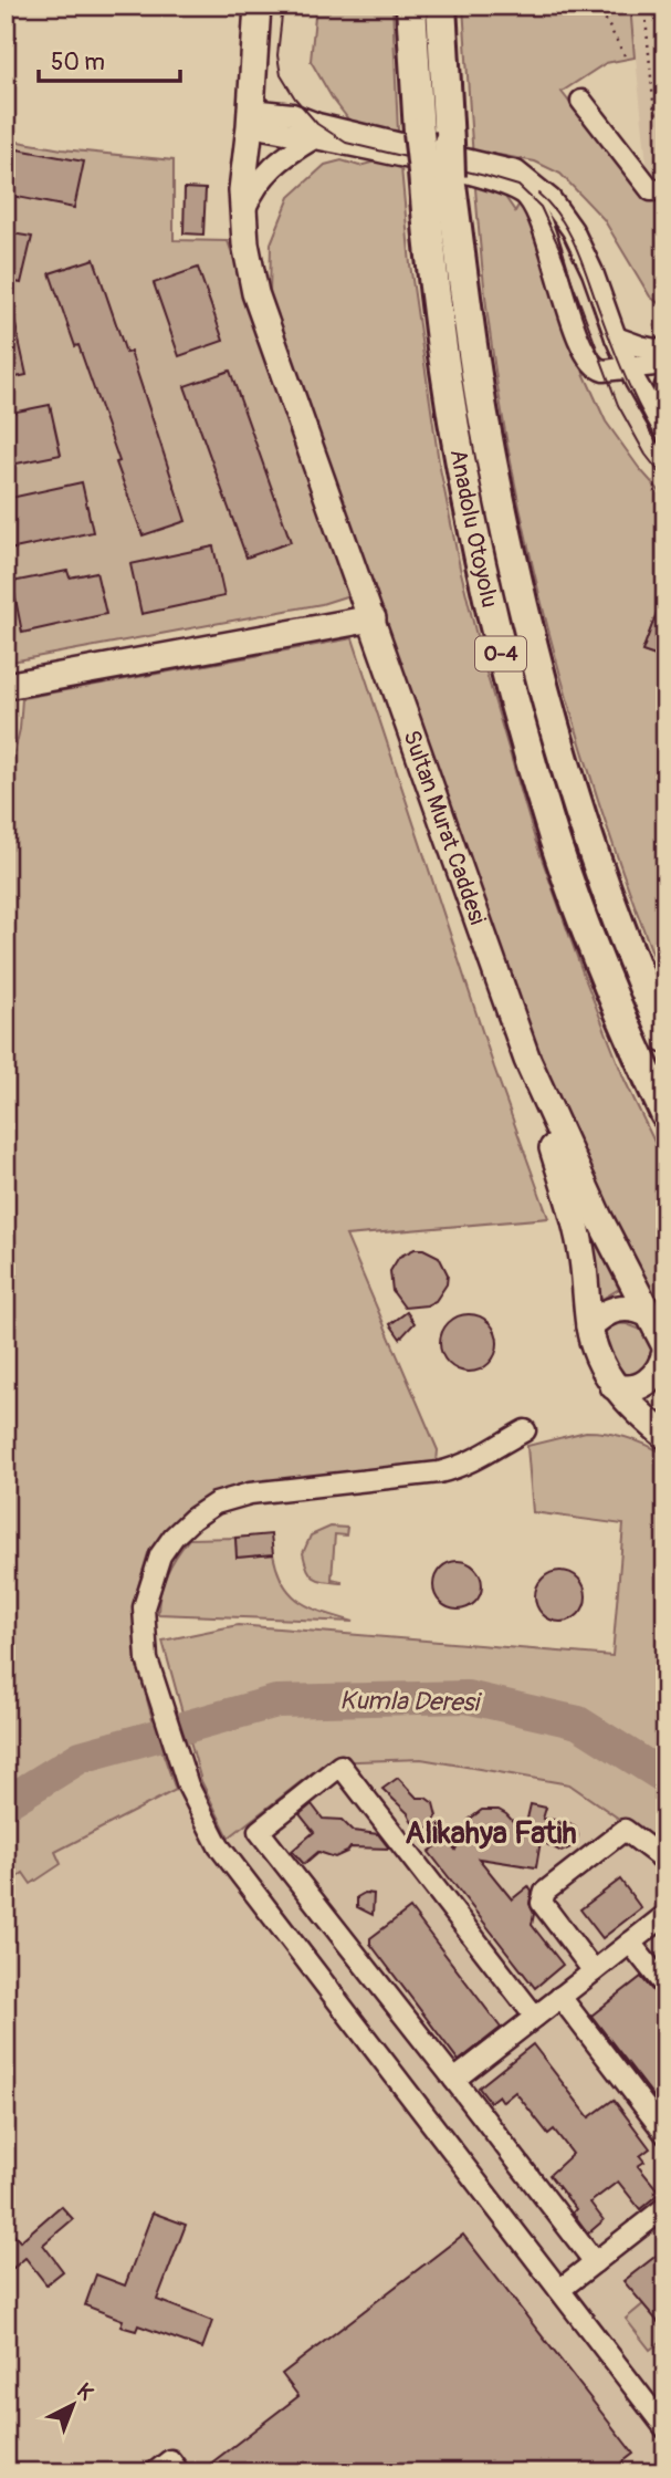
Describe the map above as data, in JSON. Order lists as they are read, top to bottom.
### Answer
{
  "streets": {
    "highway": ["Anadolu Otoyolu", "O-4"],
    "main road": ["Sultan Murat Caddesi"]
  },
  "districts": ["Alikahya Fatih"],
  "water": ["Kumla Deresi"],
  "scale_bar": "50 m",
  "north": "top right"
}
